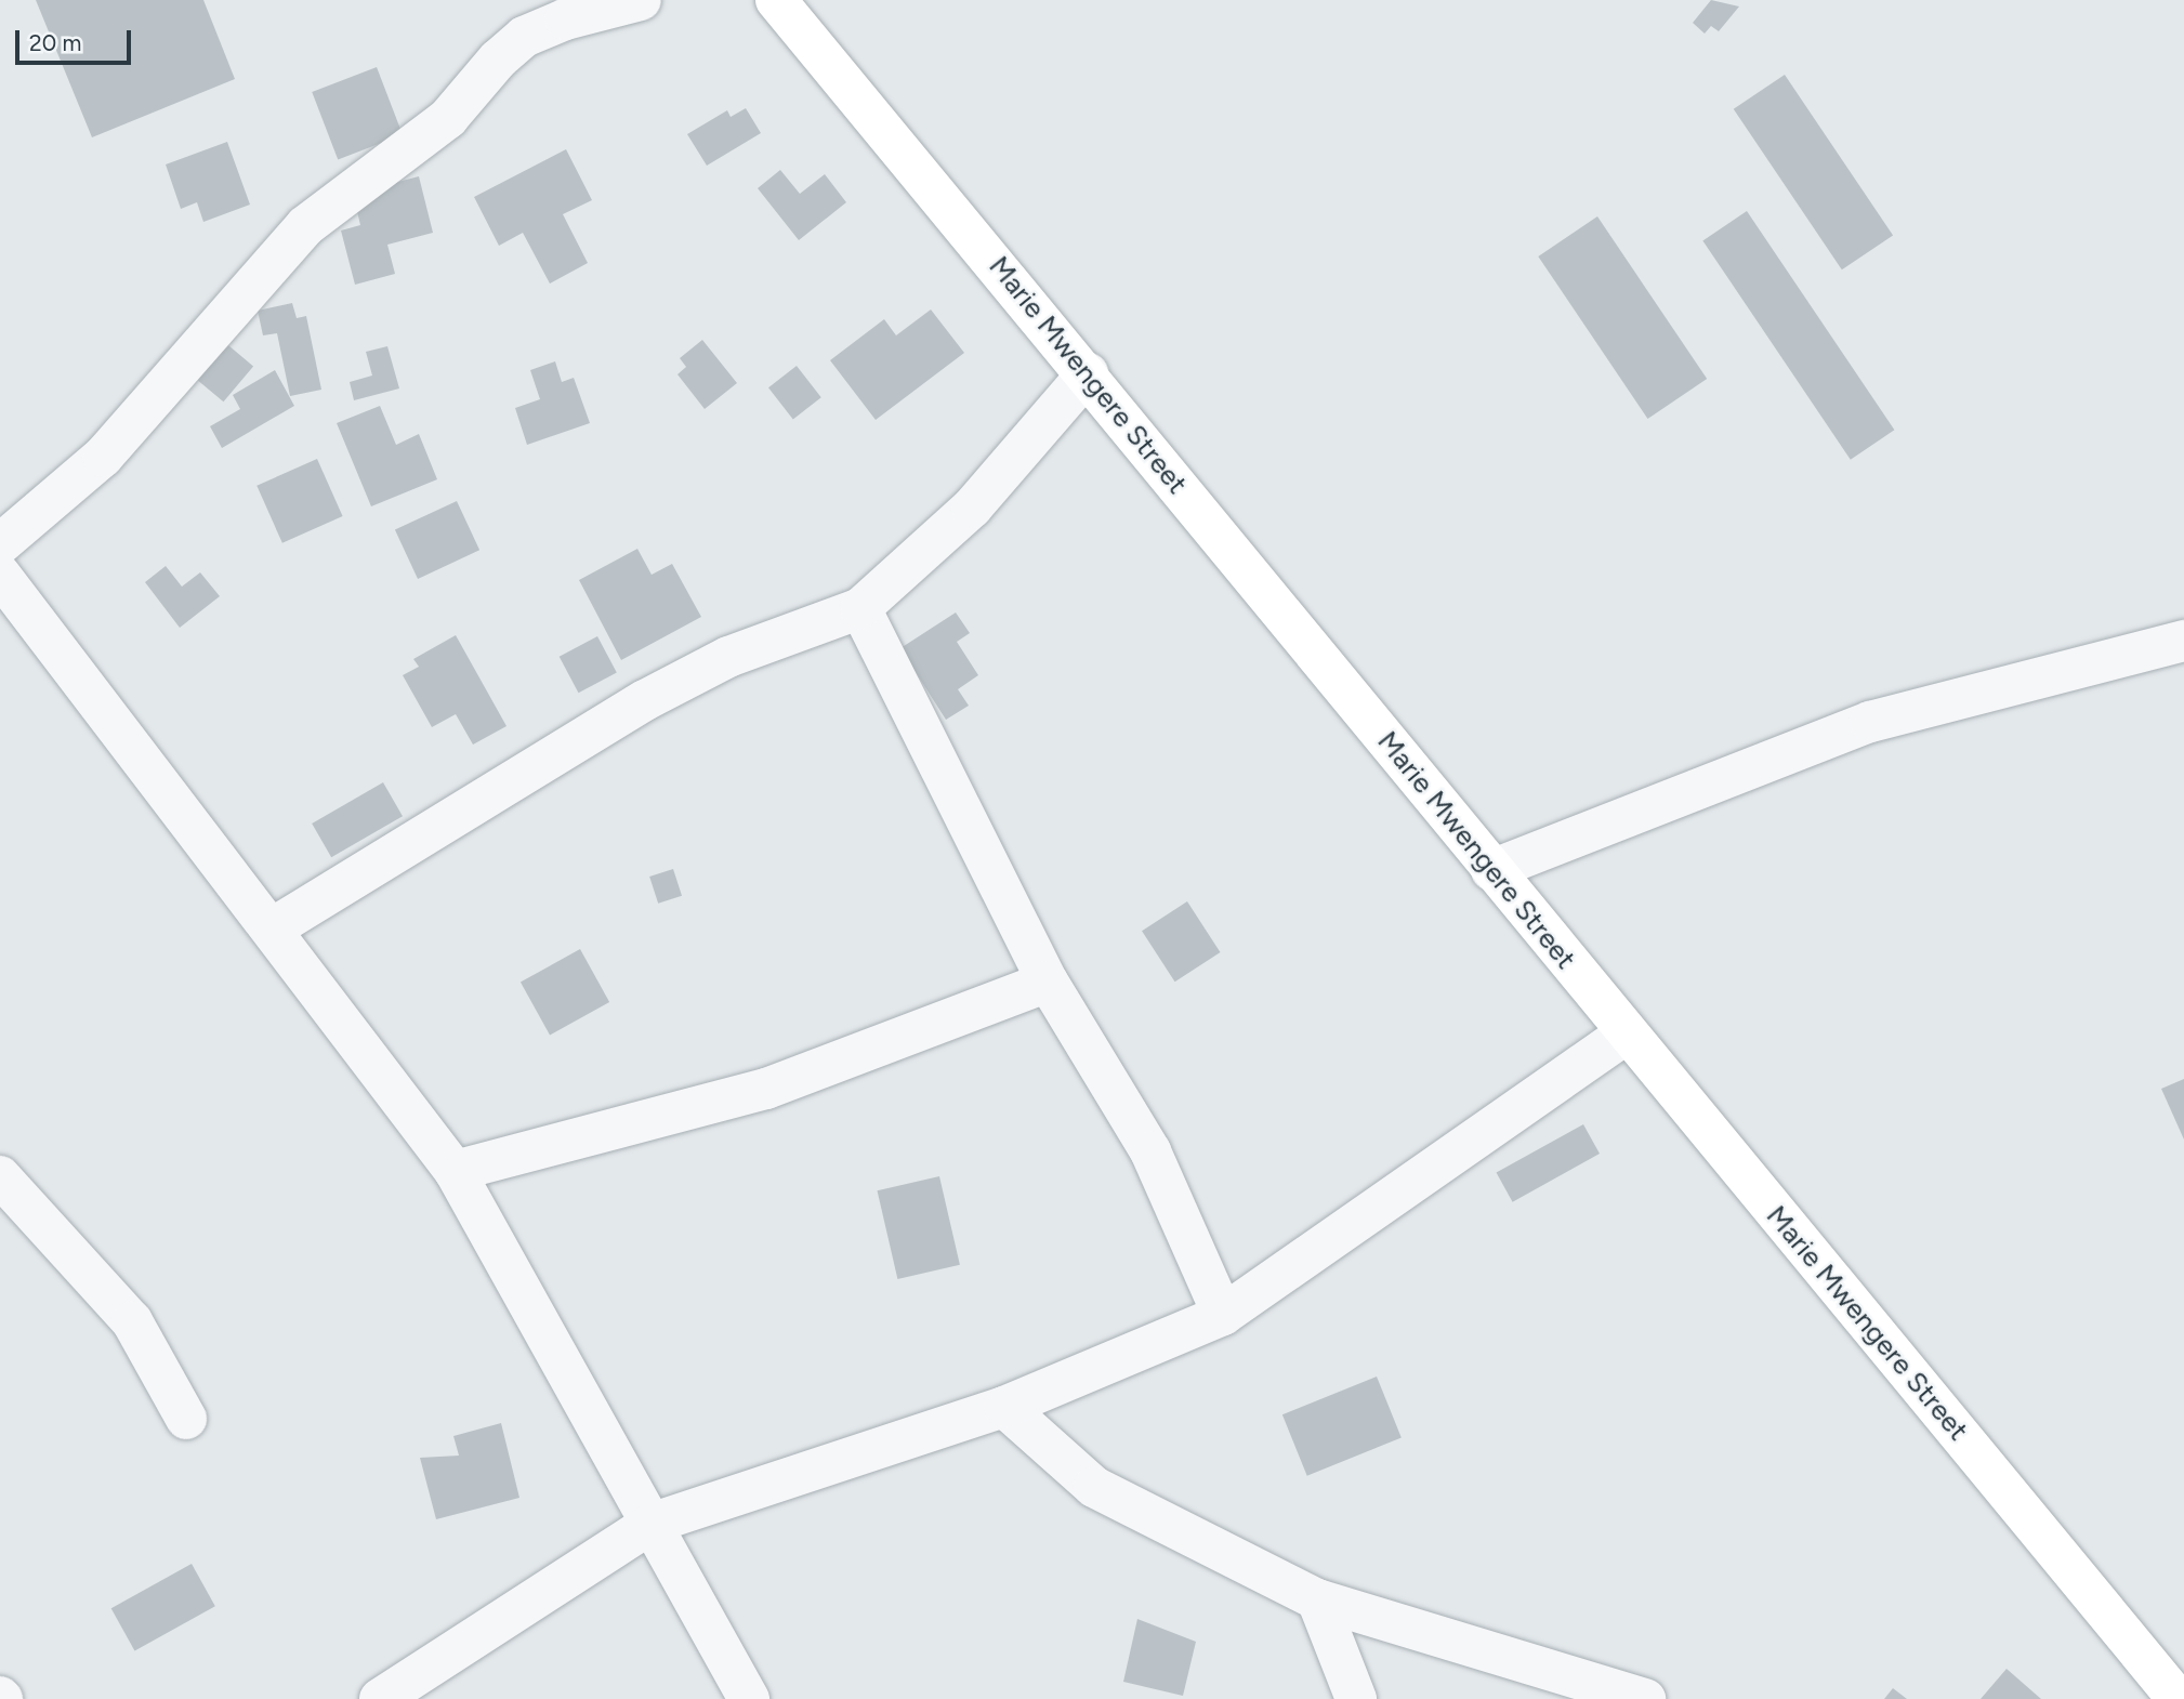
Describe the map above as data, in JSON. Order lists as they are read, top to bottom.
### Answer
{
  "streets": {
    "main road": ["Marie Mwengere Street"]
  },
  "scale_bar": "20 m"
}
